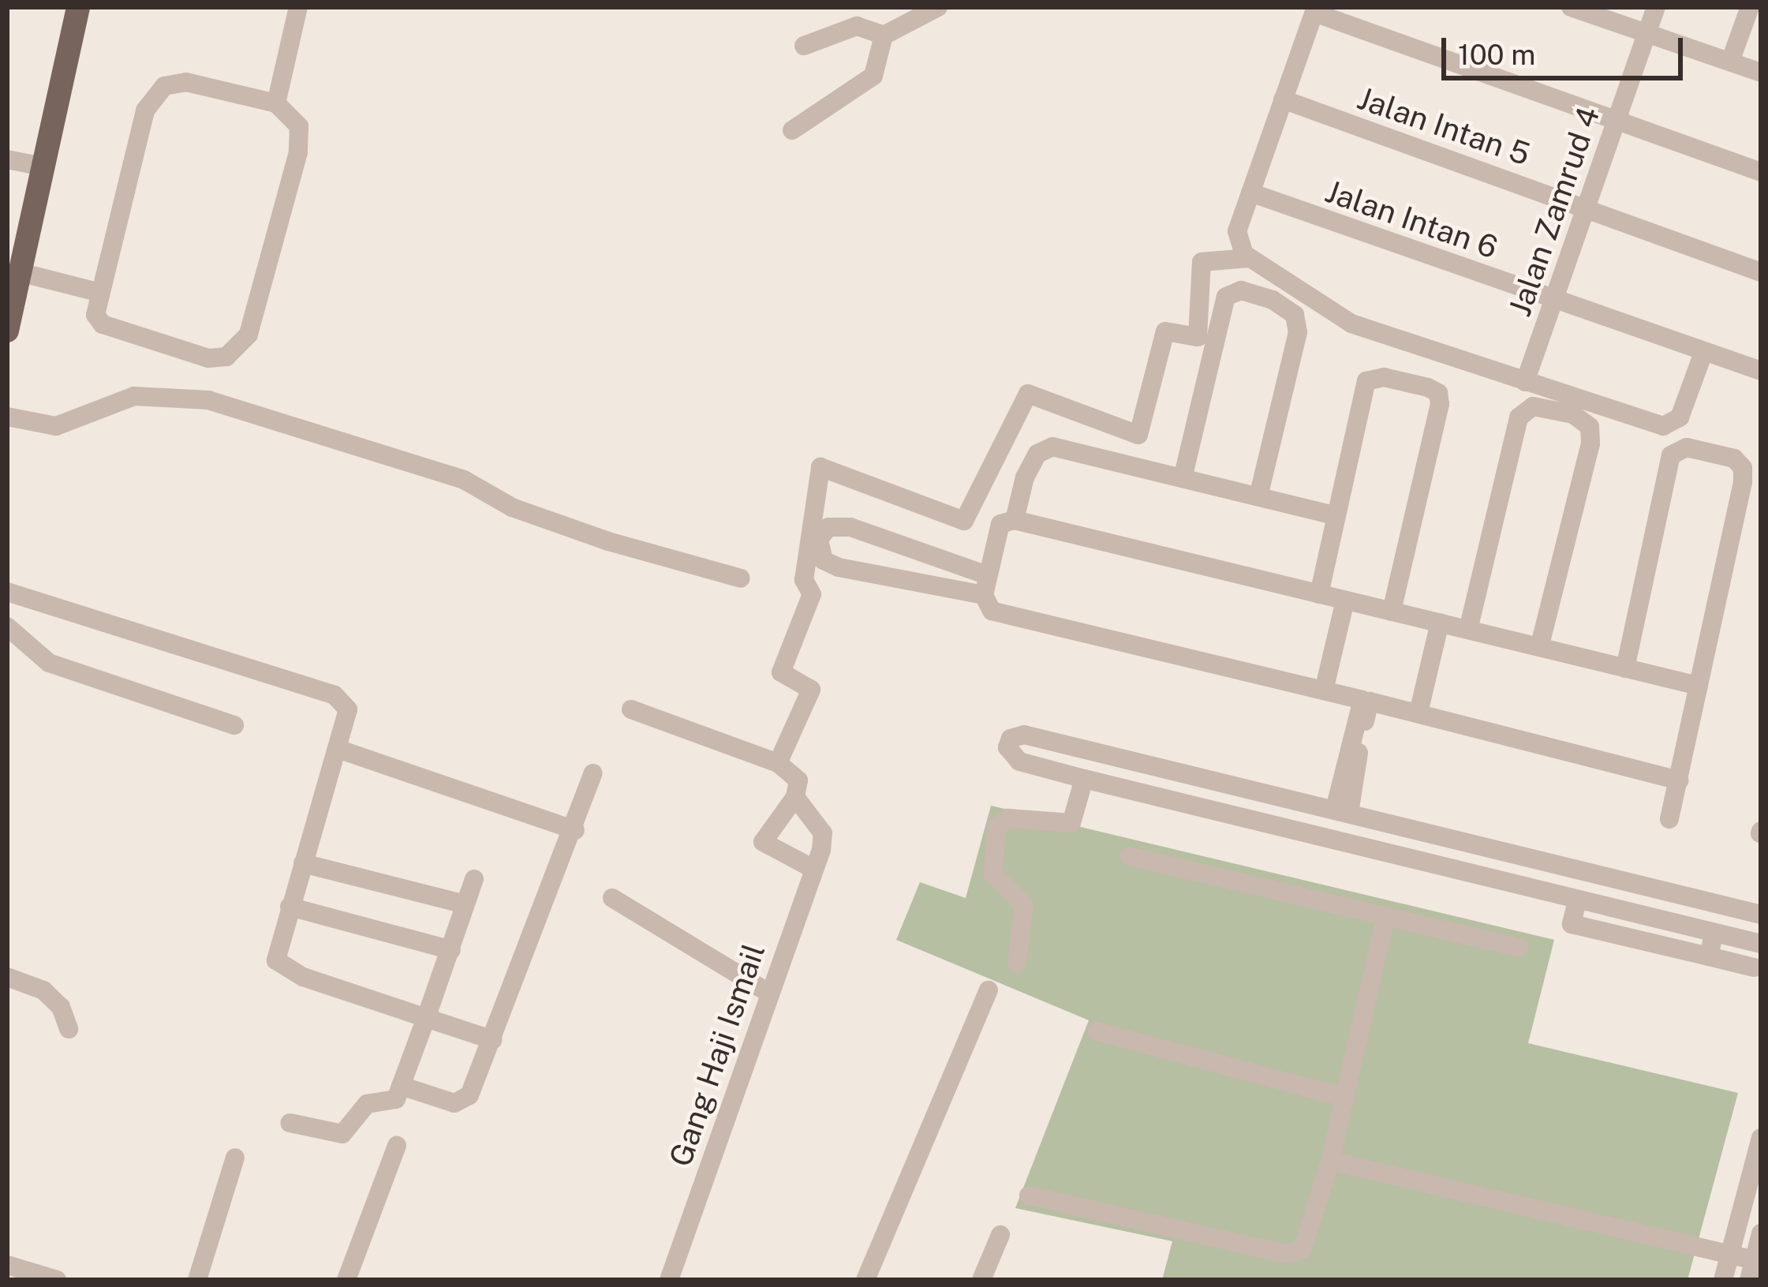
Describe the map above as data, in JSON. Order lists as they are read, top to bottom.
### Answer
{
  "streets": {
    "street": [
      "Jalan Intan 5",
      "Jalan Zamrud 4",
      "Jalan Intan 6",
      "Gang Haji Ismail"
    ]
  },
  "crossings": [
    ["Jalan Intan 5", "Jalan Zamrud 4"],
    ["Jalan Zamrud 4", "Jalan Intan 6"]
  ],
  "scale_bar": "100 m"
}
